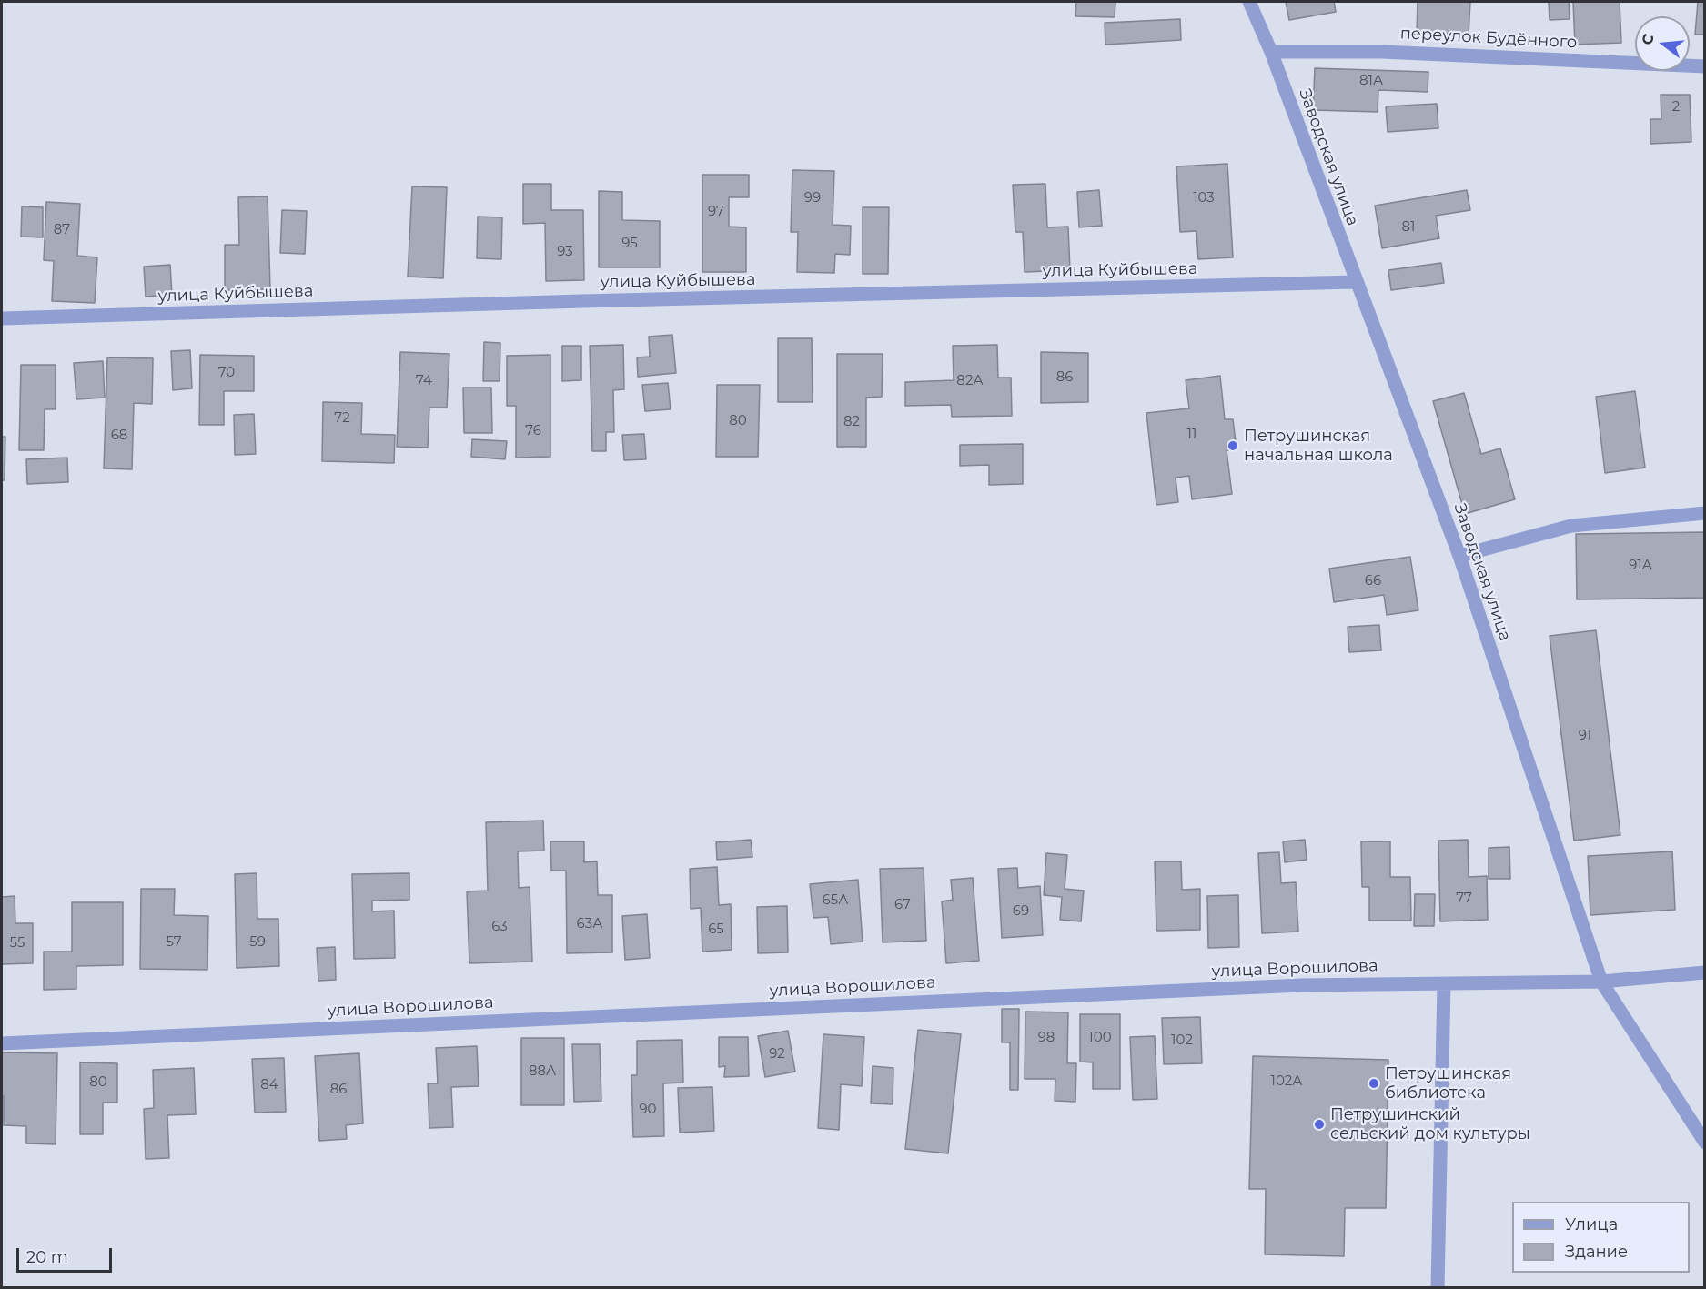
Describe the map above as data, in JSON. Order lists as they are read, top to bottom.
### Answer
{
  "streets": {
    "street": [
      "переулок Будённого",
      "Заводская улица",
      "улица Куйбышева",
      "улица Ворошилова"
    ]
  },
  "crossings": [
    ["переулок Будённого", "Заводская улица"],
    ["Заводская улица", "улица Куйбышева"],
    ["Заводская улица", "улица Ворошилова"]
  ],
  "places": ["Петрушинская начальная школа", "Петрушинская библиотека", "Петрушинский сельский дом культуры"],
  "house_numbers": [
    "81А",
    "2",
    "99",
    "103",
    "97",
    "81",
    "87",
    "95",
    "93",
    "70",
    "86",
    "74",
    "82А",
    "72",
    "80",
    "82",
    "76",
    "11",
    "68",
    "91А",
    "66",
    "91",
    "77",
    "65А",
    "67",
    "69",
    "63А",
    "63",
    "65",
    "57",
    "59",
    "55",
    "98",
    "100",
    "102",
    "92",
    "88А",
    "102А",
    "80",
    "84",
    "86",
    "90"
  ],
  "legend": ["Улица", "Здание"],
  "scale_bar": "20 m",
  "north": "left"
}
